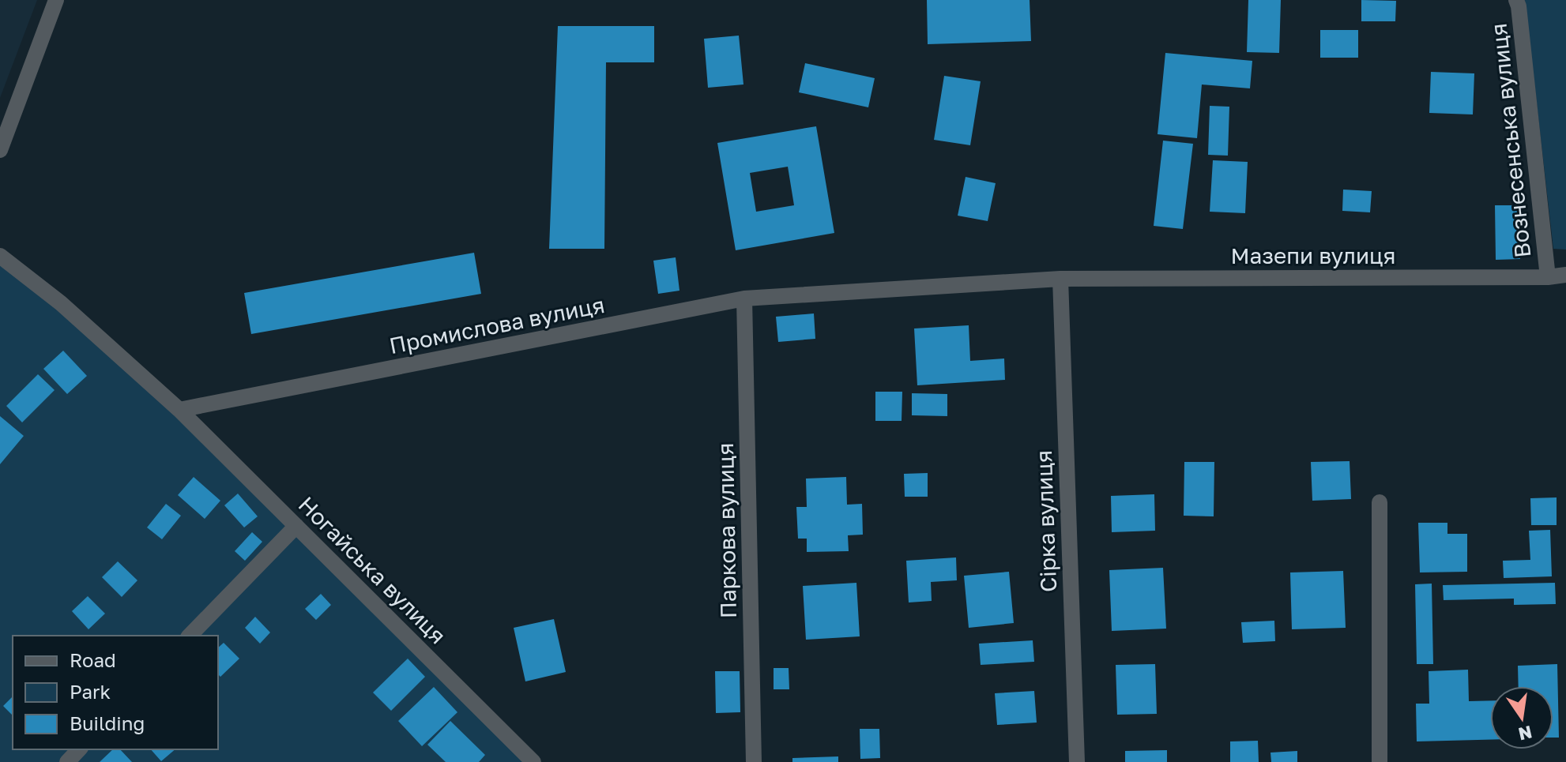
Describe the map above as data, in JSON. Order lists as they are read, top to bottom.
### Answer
{
  "streets": {
    "street": [
      "Вознесенська вулиця",
      "Мазепи вулиця",
      "Промислова вулиця",
      "Сірка вулиця",
      "Паркова вулиця",
      "Ногайська вулиця"
    ]
  },
  "crossings": [
    ["Вознесенська вулиця", "Мазепи вулиця"],
    ["Мазепи вулиця", "Промислова вулиця"],
    ["Мазепи вулиця", "Сірка вулиця"],
    ["Промислова вулиця", "Сірка вулиця"],
    ["Промислова вулиця", "Паркова вулиця"],
    ["Промислова вулиця", "Ногайська вулиця"]
  ],
  "legend": ["Road", "Park", "Building"],
  "north": "bottom"
}
